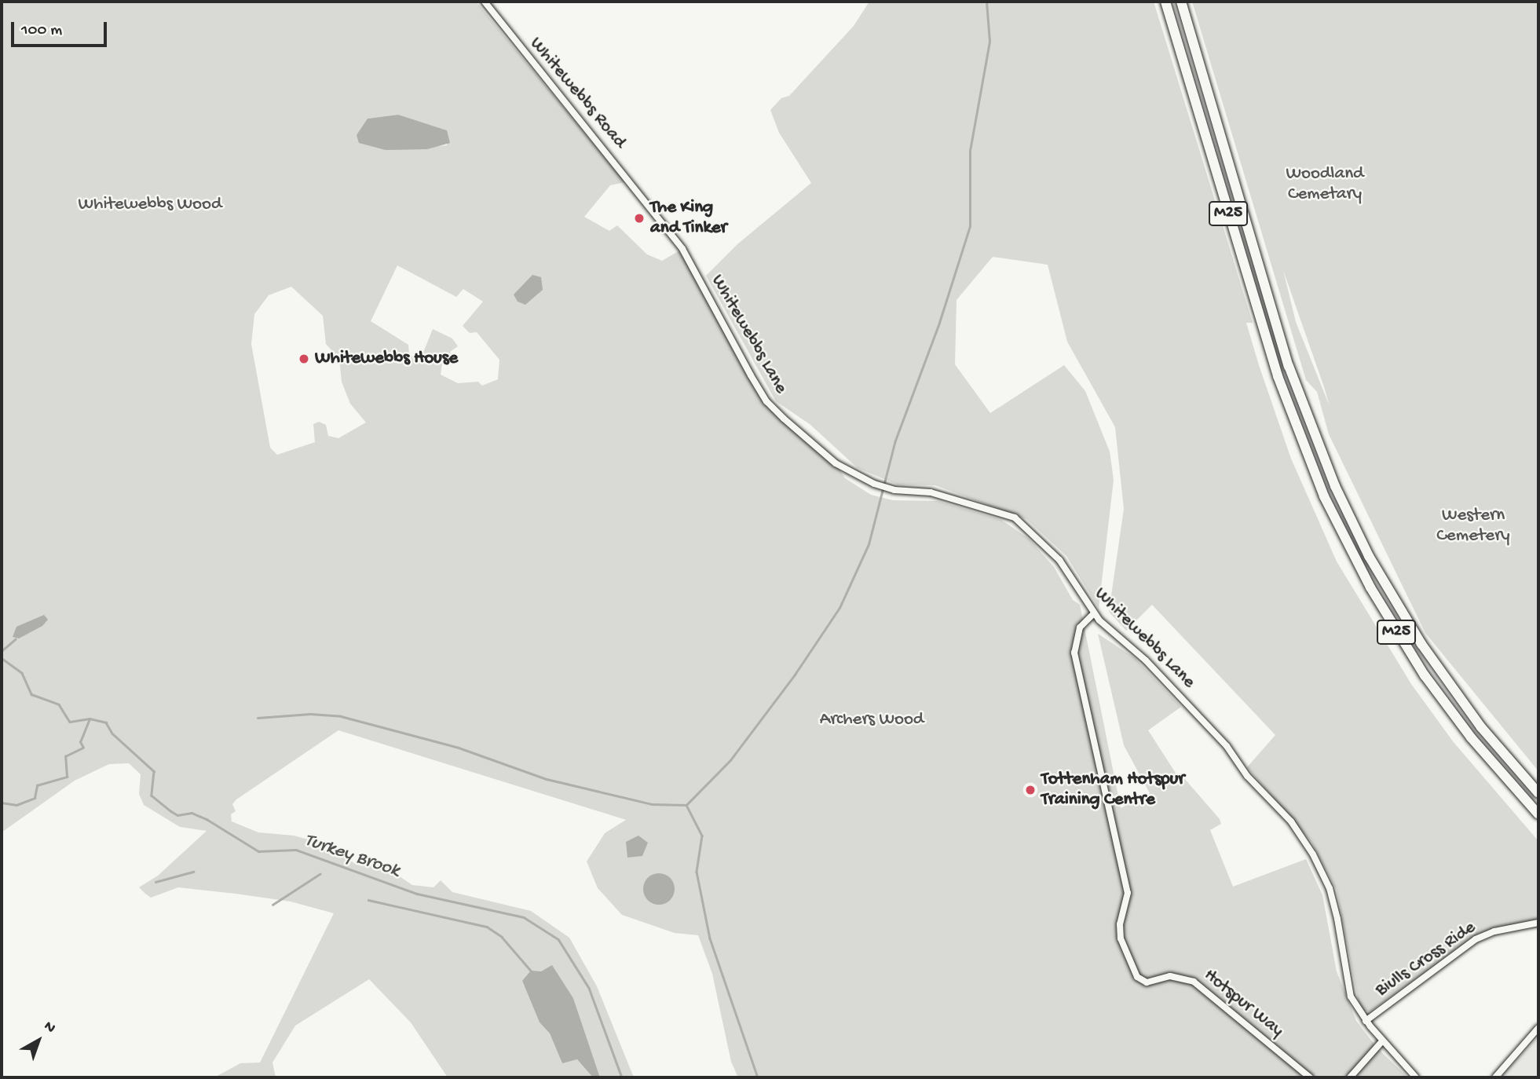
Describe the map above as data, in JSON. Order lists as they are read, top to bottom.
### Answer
{
  "streets": {
    "highway": ["M25"],
    "street": [
      "Whitewebbs Road",
      "Whitewebbs Lane",
      "Biulls Cross Ride",
      "Hotspur Way"
    ]
  },
  "crossings": [
    ["Whitewebbs Road", "Whitewebbs Lane"],
    ["Whitewebbs Lane", "Biulls Cross Ride"],
    ["Whitewebbs Lane", "Hotspur Way"]
  ],
  "water": ["Turkey Brook"],
  "parks": [
    "Woodland Cemetary",
    "Whitewebbs Wood",
    "Western Cemetery",
    "Archers Wood"
  ],
  "places": ["The King and Tinker", "Whitewebbs House", "Tottenham Hotspur Training Centre"],
  "scale_bar": "100 m",
  "north": "top right"
}
